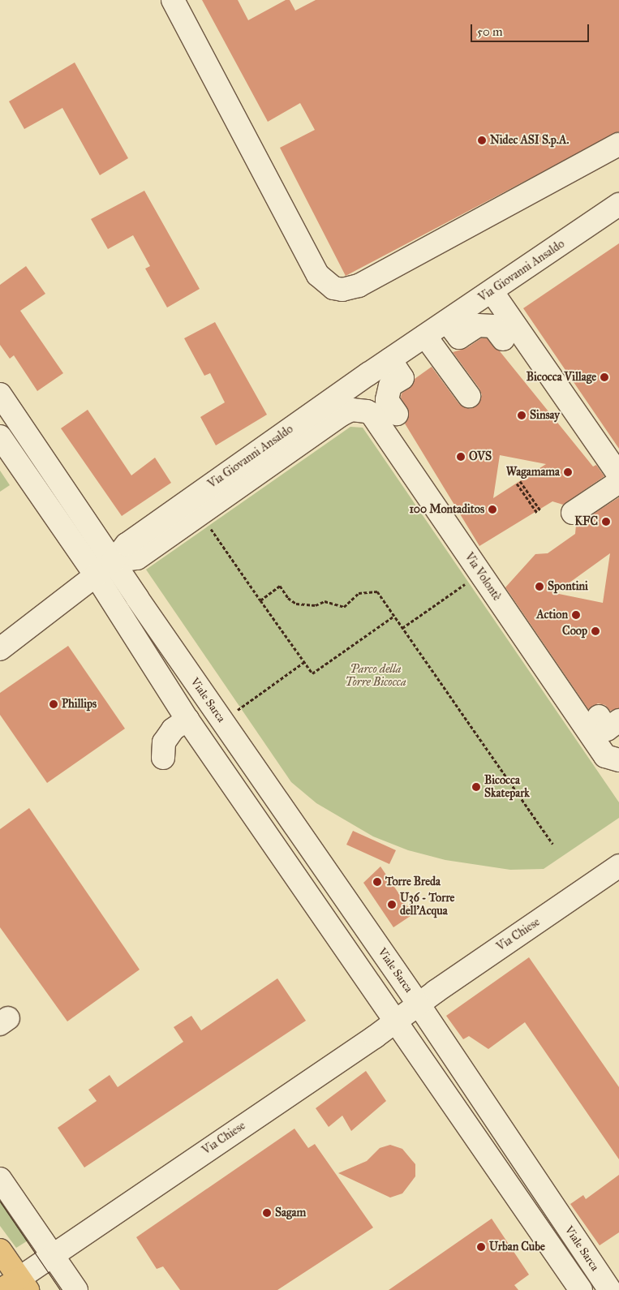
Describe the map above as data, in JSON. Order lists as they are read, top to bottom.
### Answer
{
  "streets": {
    "street": [
      "Via Giovanni Ansaldo",
      "Via Volontè",
      "Viale Sarca",
      "Via Chiese"
    ]
  },
  "crossings": [
    ["Via Giovanni Ansaldo", "Via Volontè"],
    ["Via Giovanni Ansaldo", "Viale Sarca"],
    ["Viale Sarca", "Via Chiese"]
  ],
  "parks": ["Parco della Torre Bicocca"],
  "places": [
    "Nidec ASI S.p.A.",
    "Bicocca Village",
    "Sinsay",
    "OVS",
    "Wagamama",
    "100 Montaditos",
    "KFC",
    "Spontini",
    "Action",
    "Coop",
    "Phillips",
    "Bicocca Skatepark",
    "Torre Breda",
    "U36 - Torre dell'Acqua",
    "Sagam",
    "Urban Cube"
  ],
  "scale_bar": "50 m"
}
